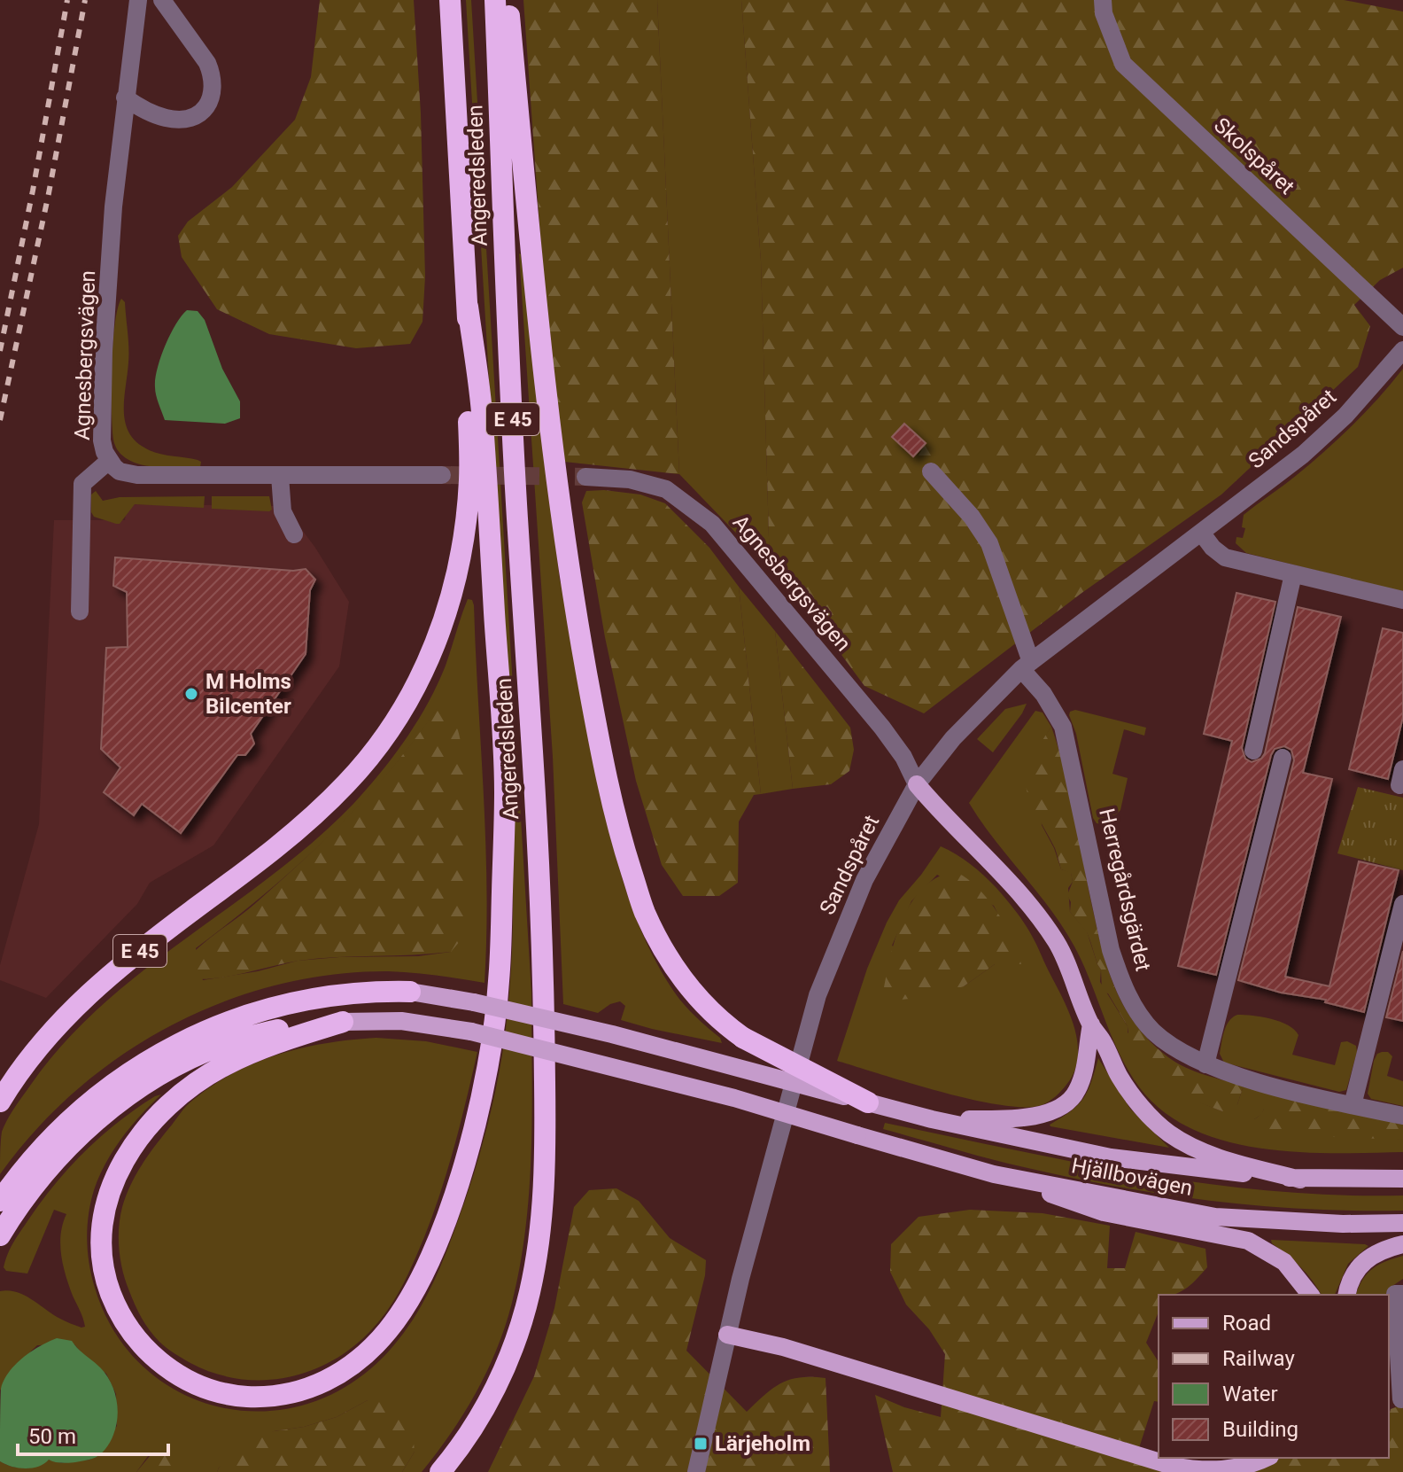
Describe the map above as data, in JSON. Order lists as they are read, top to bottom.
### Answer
{
  "streets": {
    "highway": ["Angeredsleden", "E 45"],
    "main road": ["Hjällbovägen"],
    "street": [
      "Skolspåret",
      "Agnesbergsvägen",
      "Sandspåret",
      "Herregårdsgärdet"
    ]
  },
  "crossings": [
    ["Angeredsleden", "E 45"],
    ["Agnesbergsvägen", "Sandspåret"],
    ["Sandspåret", "Herregårdsgärdet"]
  ],
  "places": {
    "other": ["M Holms Bilcenter"],
    "transit": ["Lärjeholm"]
  },
  "legend": [
    "Road",
    "Railway",
    "Water",
    "Building"
  ],
  "scale_bar": "50 m"
}
